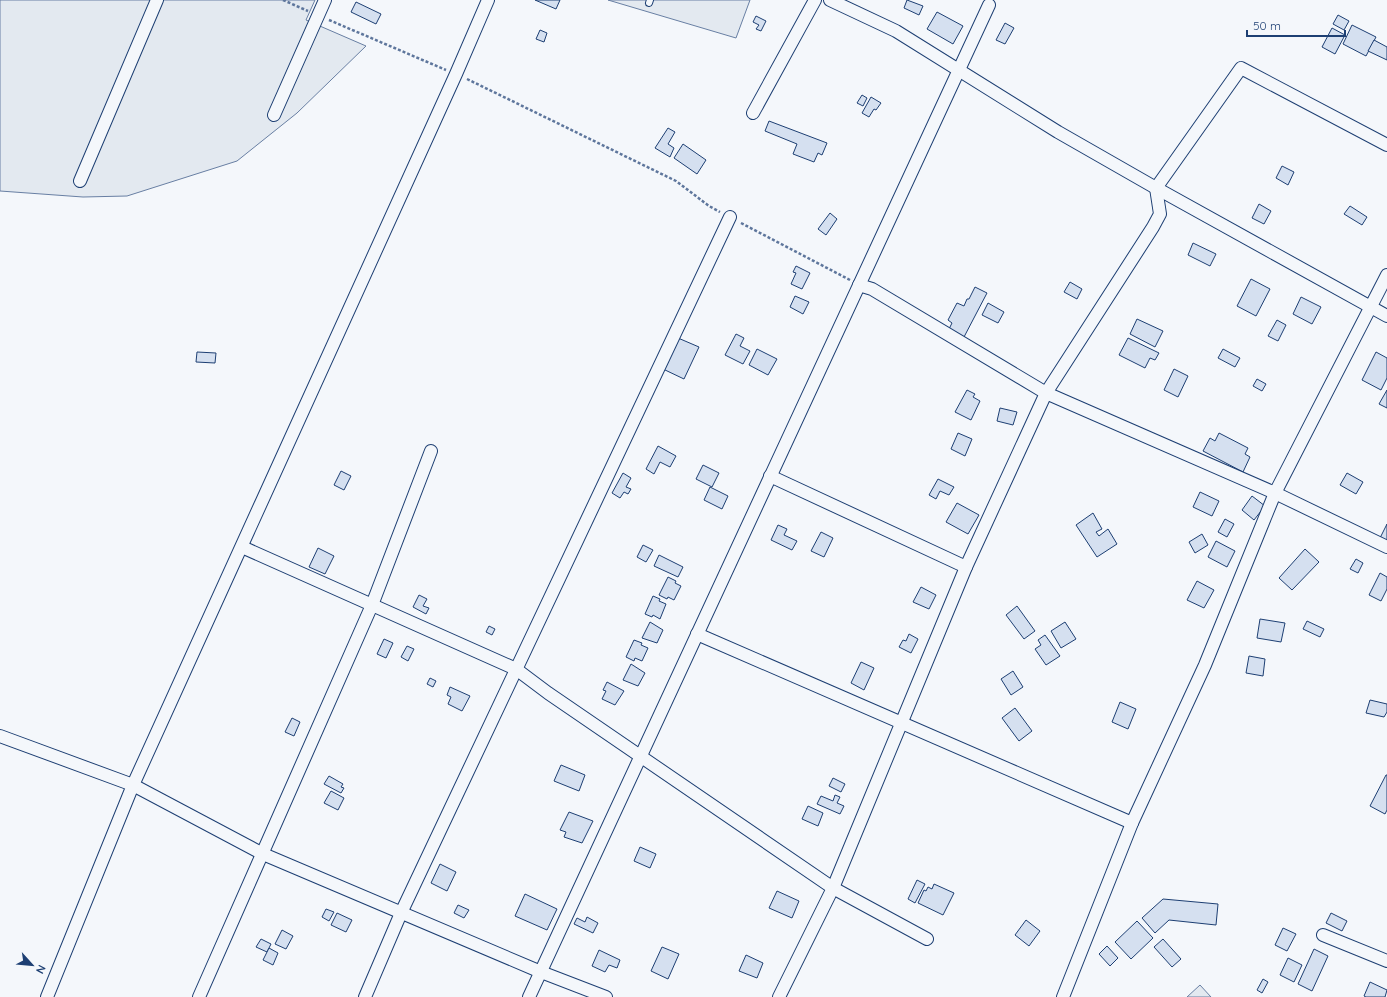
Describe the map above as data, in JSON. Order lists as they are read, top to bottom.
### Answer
{
  "scale_bar": "50 m",
  "north": "bottom right"
}
